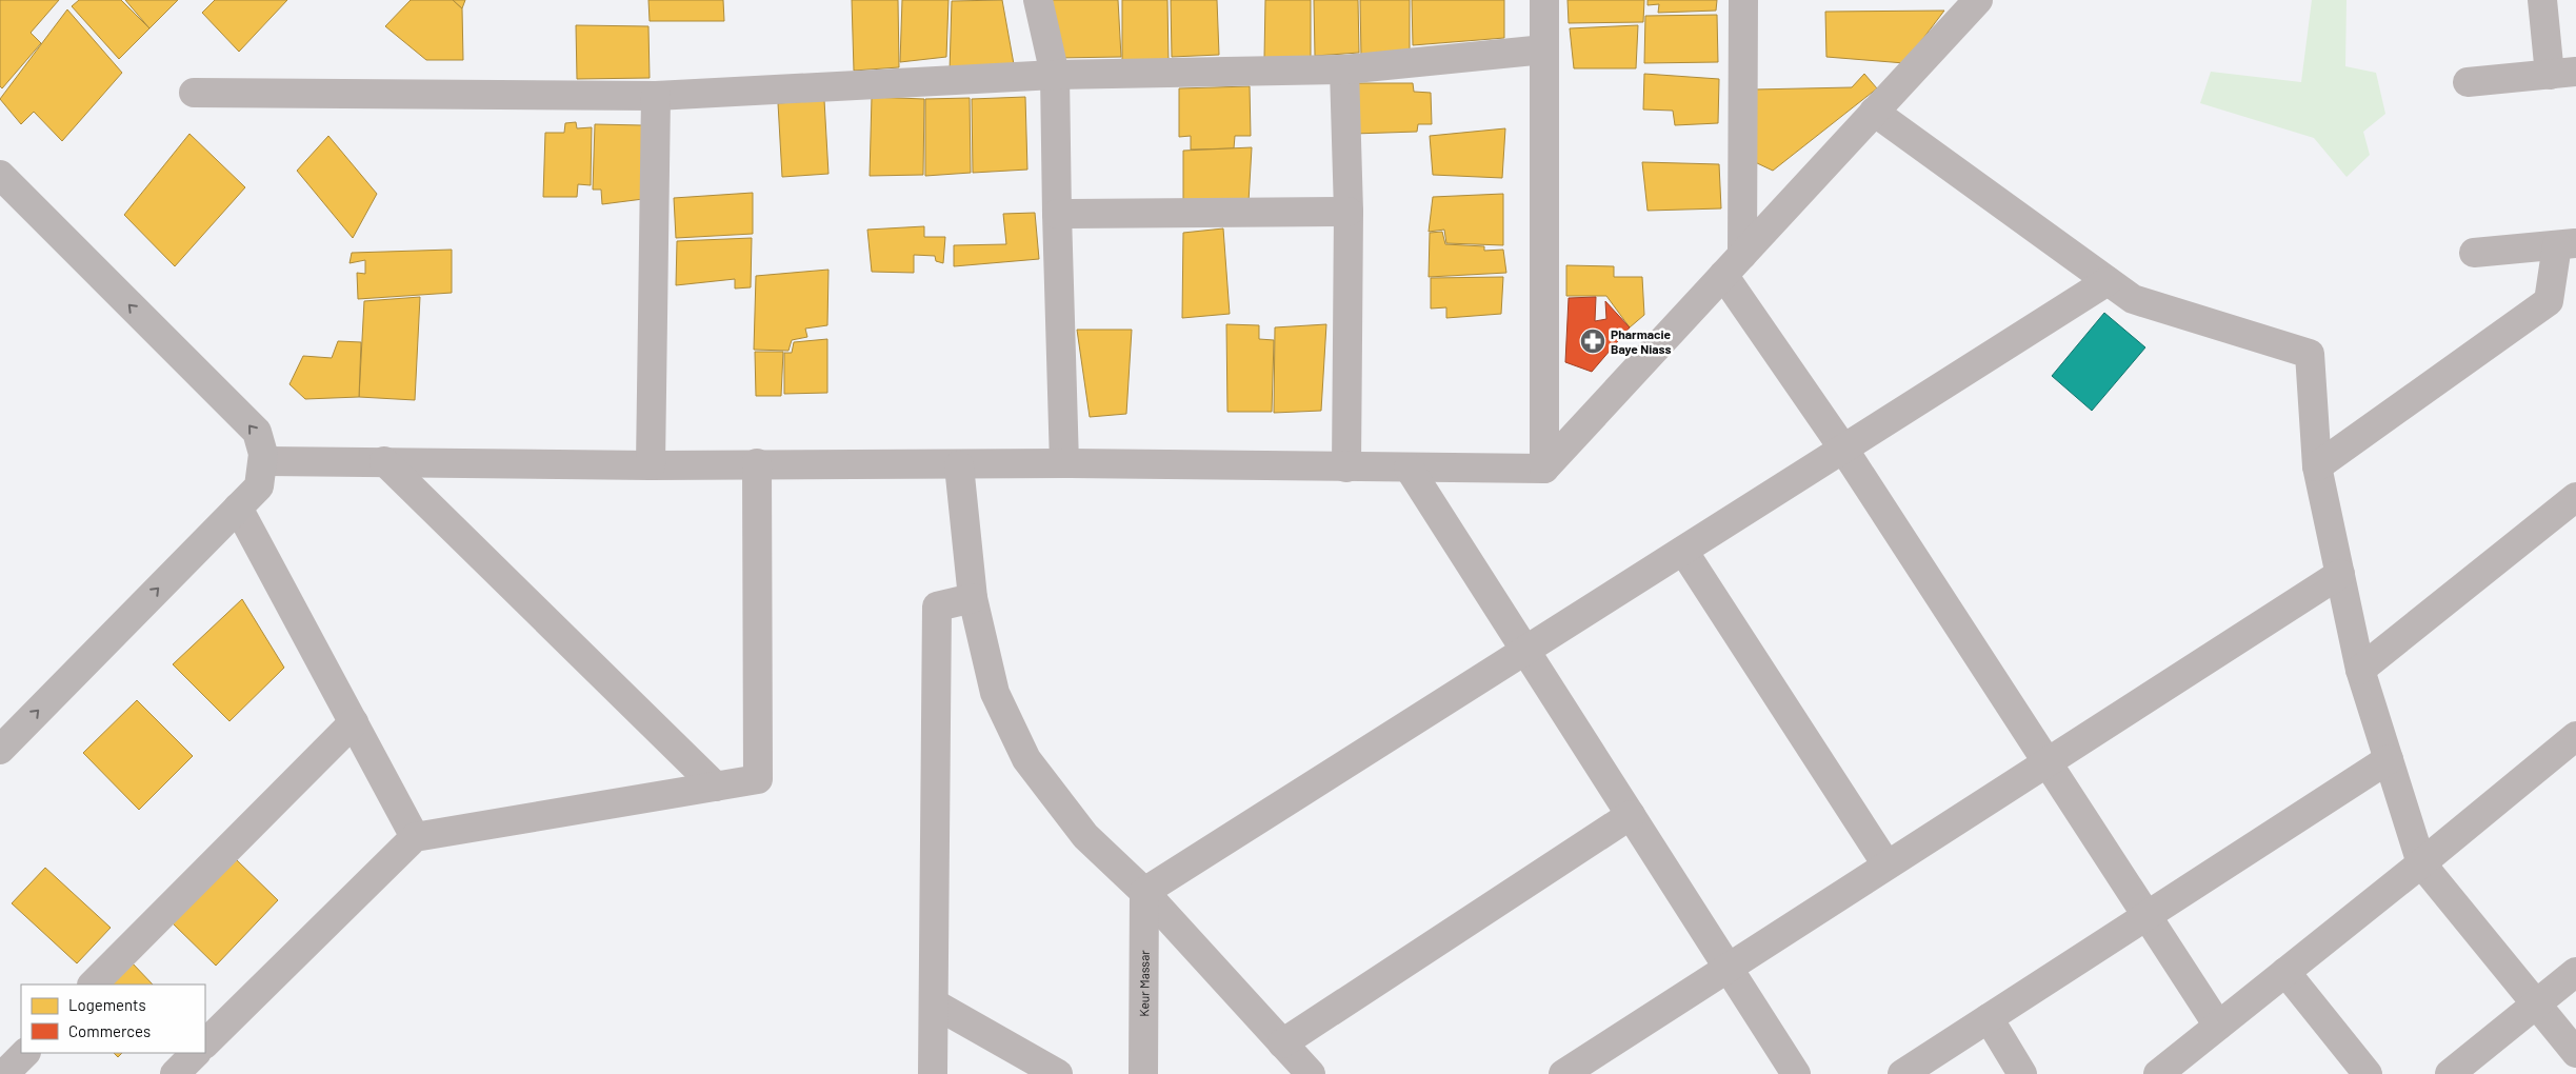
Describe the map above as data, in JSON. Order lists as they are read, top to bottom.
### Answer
{
  "streets": {
    "street": ["Keur Massar"]
  },
  "places": {
    "pharmacy": ["Pharmacie Baye Niass"]
  },
  "legend": ["Logements", "Commerces"]
}
